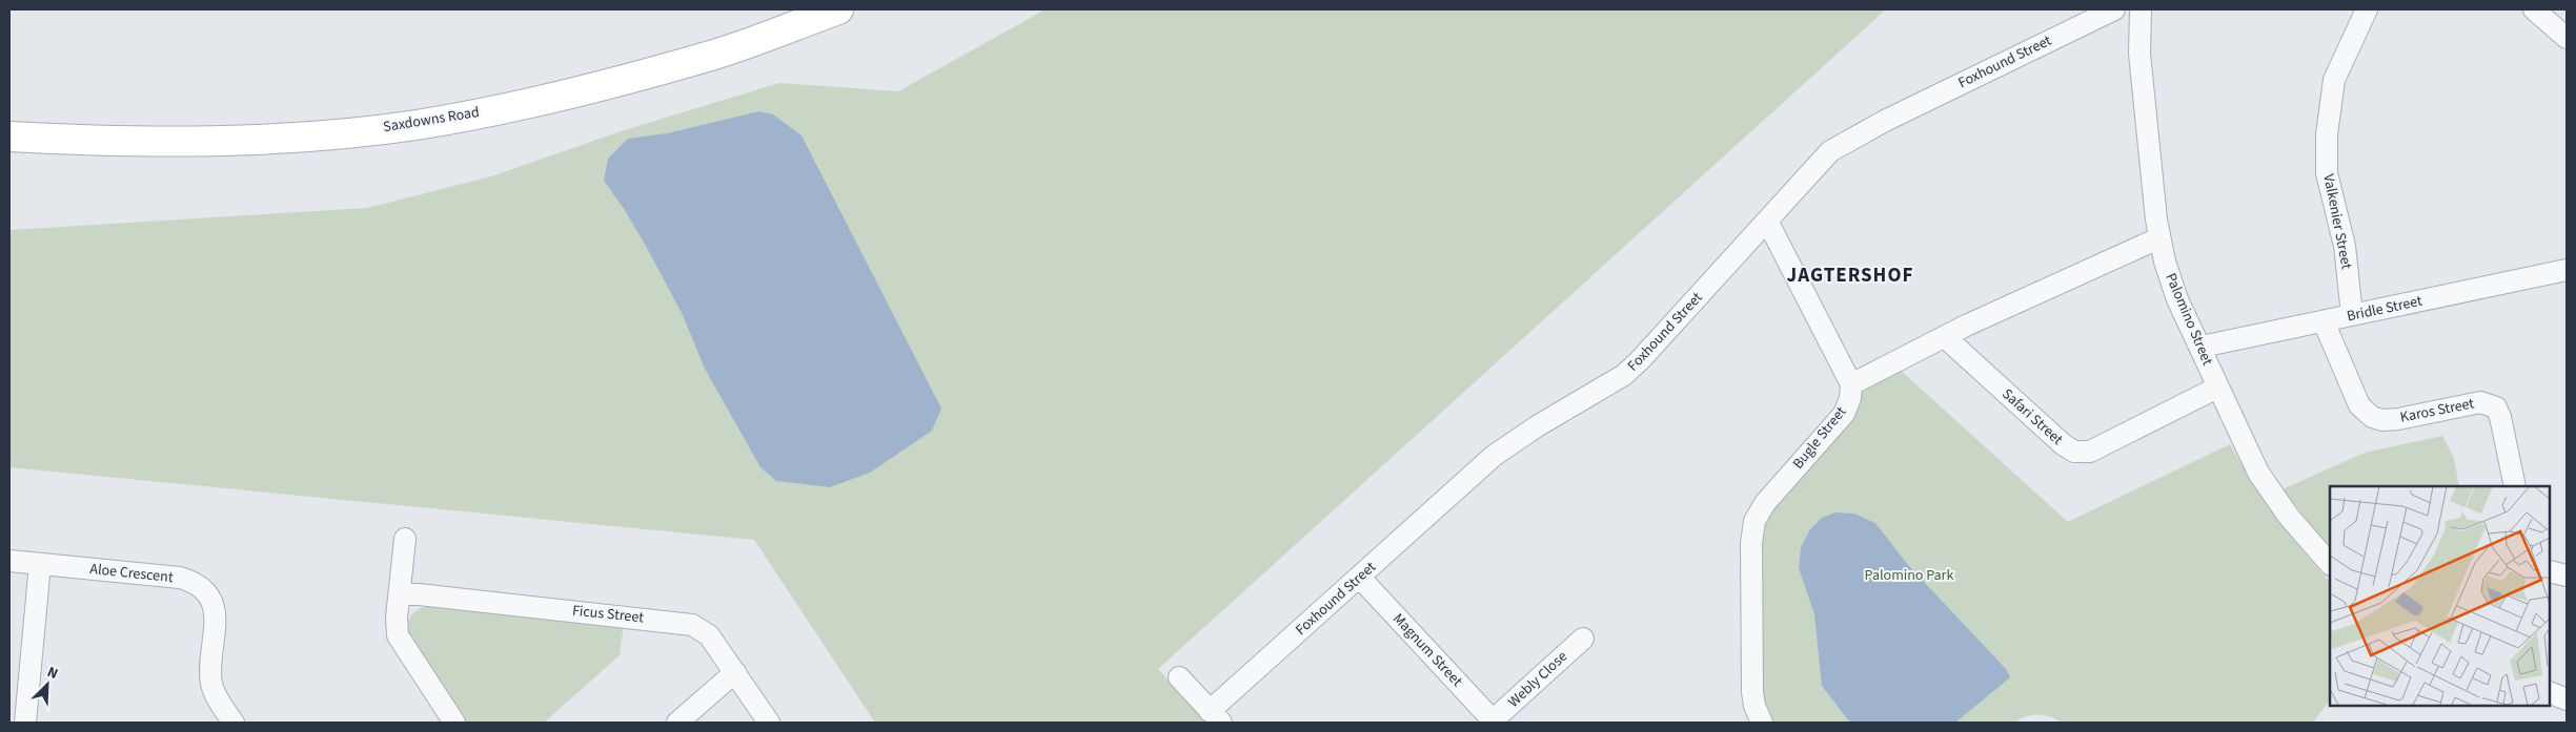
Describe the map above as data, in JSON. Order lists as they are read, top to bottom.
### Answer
{
  "streets": {
    "street": [
      "Foxhound Street",
      "Saxdowns Road",
      "Valkenier Street",
      "Bridle Street",
      "Palomino Street",
      "Karos Street",
      "Safari Street",
      "Bugle Street",
      "Aloe Crescent",
      "Ficus Street",
      "Magnum Street",
      "Webly Close"
    ]
  },
  "crossings": [
    ["Foxhound Street", "Magnum Street"],
    ["Valkenier Street", "Bridle Street"],
    ["Bridle Street", "Palomino Street"],
    ["Bridle Street", "Karos Street"],
    ["Palomino Street", "Safari Street"],
    ["Magnum Street", "Webly Close"]
  ],
  "districts": ["JAGTERSHOF"],
  "parks": ["Palomino Park"],
  "north": "top right"
}
